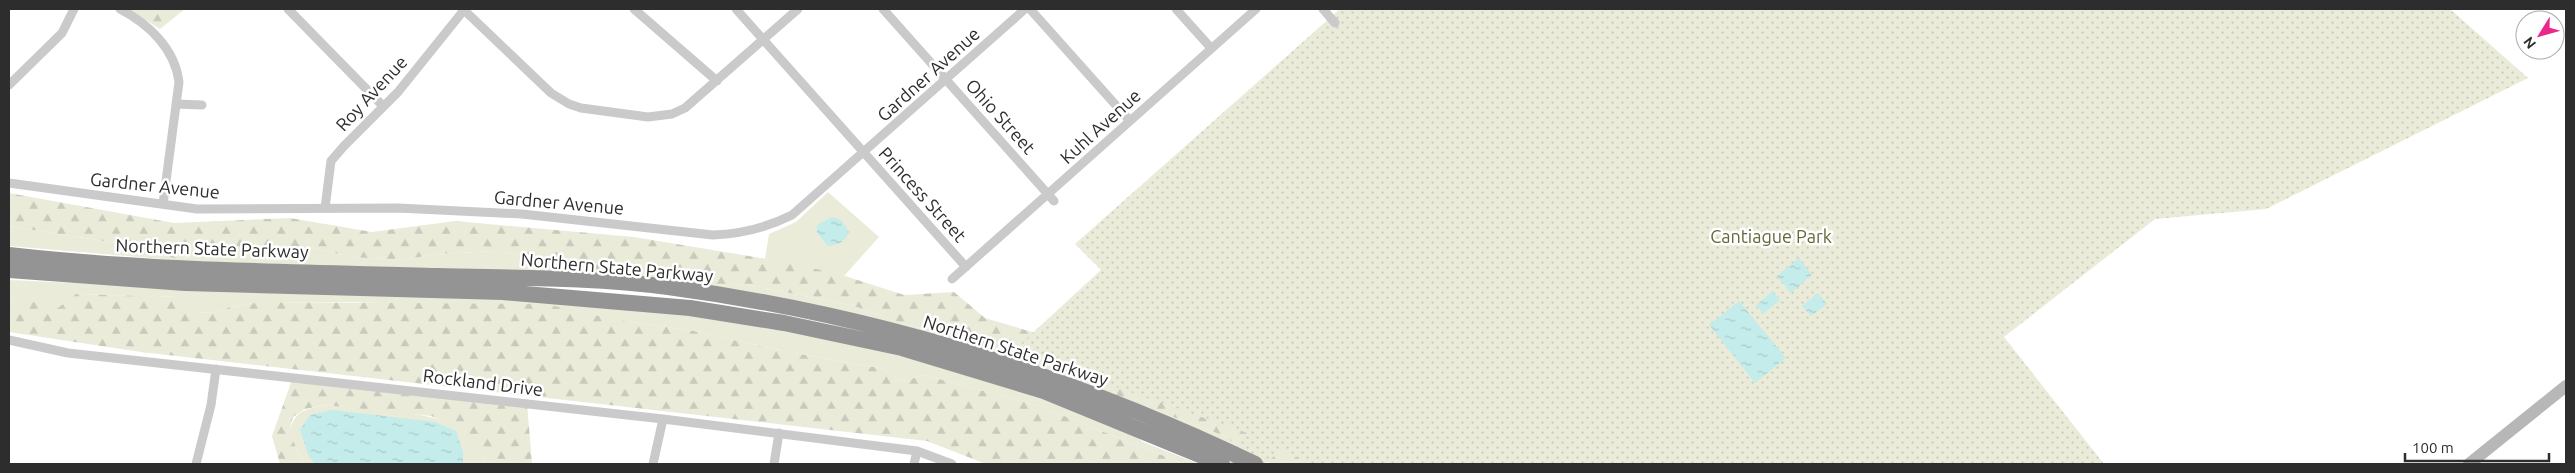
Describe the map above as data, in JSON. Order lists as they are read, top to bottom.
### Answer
{
  "streets": {
    "highway": ["Northern State Parkway"],
    "street": [
      "Gardner Avenue",
      "Roy Avenue",
      "Ohio Street",
      "Kuhl Avenue",
      "Princess Street",
      "Rockland Drive"
    ]
  },
  "crossings": [
    ["Gardner Avenue", "Roy Avenue"],
    ["Gardner Avenue", "Ohio Street"],
    ["Gardner Avenue", "Princess Street"],
    ["Ohio Street", "Kuhl Avenue"],
    ["Kuhl Avenue", "Princess Street"]
  ],
  "parks": ["Cantiague Park"],
  "scale_bar": "100 m",
  "north": "bottom left"
}
